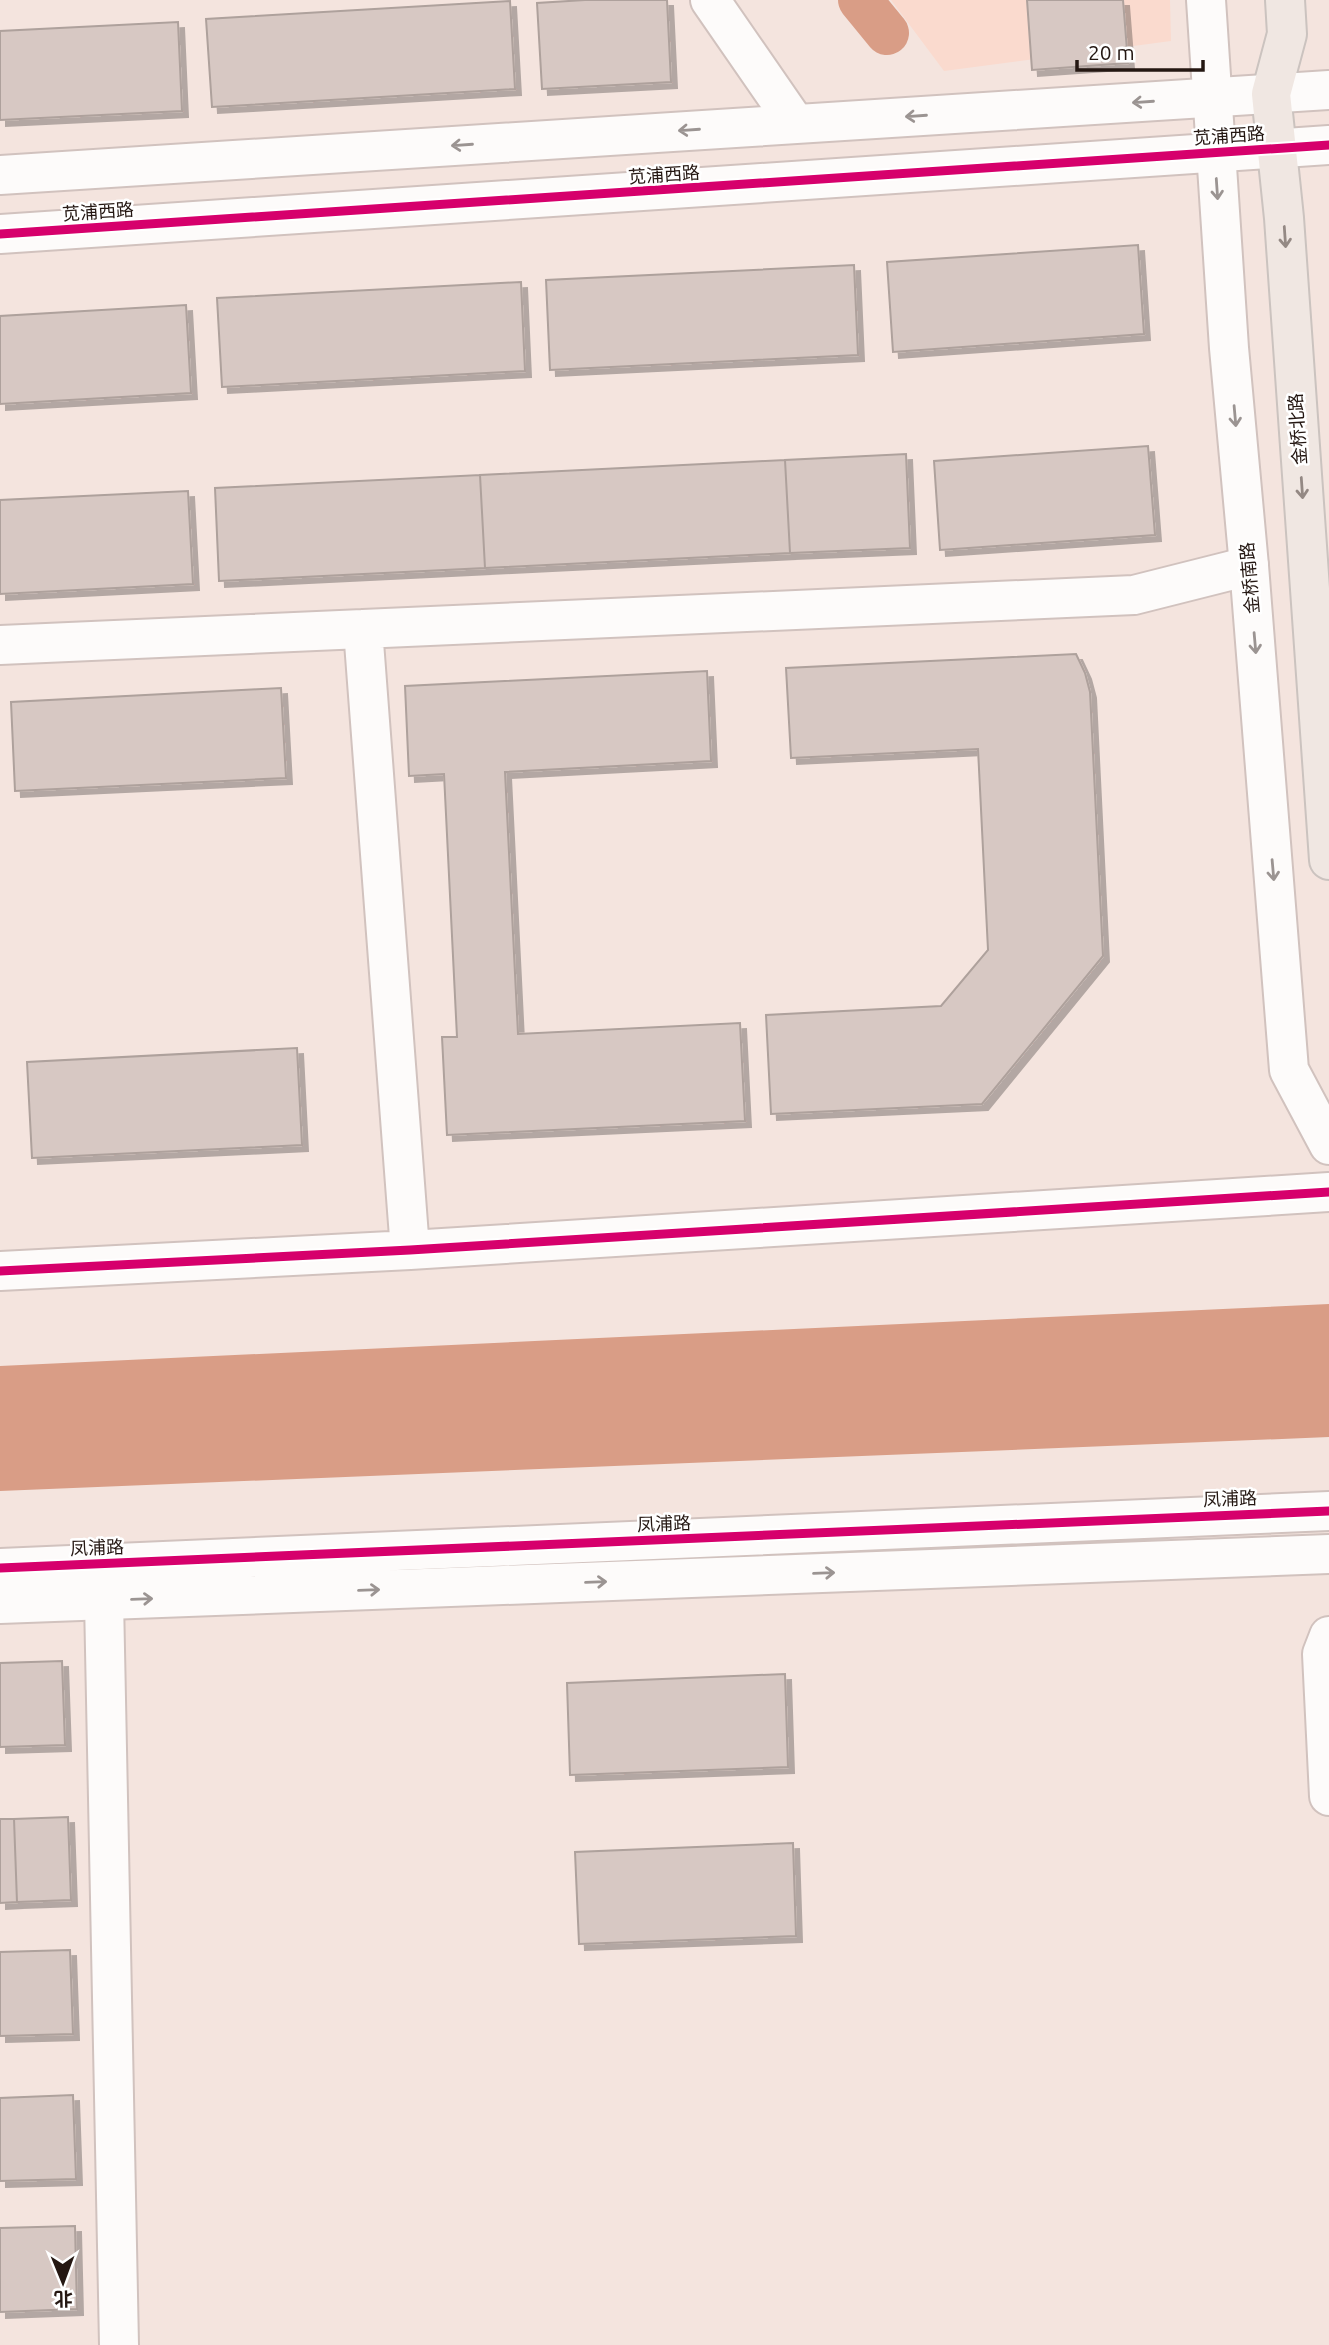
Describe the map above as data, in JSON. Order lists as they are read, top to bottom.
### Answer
{
  "streets": {
    "main road": ["金桥北路"],
    "street": ["苋浦西路", "金桥南路", "凤浦路"]
  },
  "crossings": [
    ["苋浦西路", "金桥北路"],
    ["苋浦西路", "金桥南路"]
  ],
  "one_way": ["金桥北路", "金桥南路"],
  "scale_bar": "20 m",
  "north": "bottom"
}
